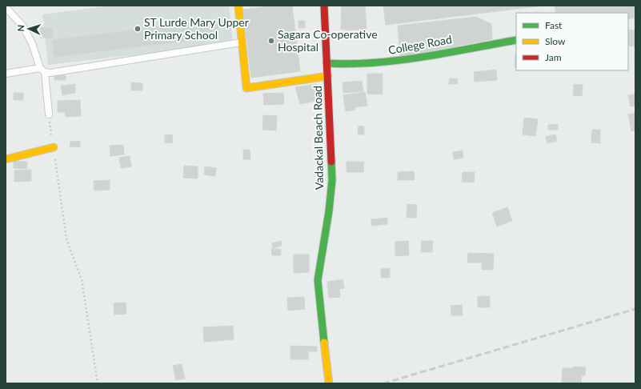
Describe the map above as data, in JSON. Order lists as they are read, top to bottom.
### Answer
{
  "streets": {
    "street": ["College Road", "Vadackal Beach Road"]
  },
  "crossings": [
    ["College Road", "Vadackal Beach Road"]
  ],
  "places": ["ST Lurde Mary Upper Primary School", "Sagara Co-operative Hospital"],
  "legend": ["Fast", "Slow", "Jam"],
  "north": "left"
}
